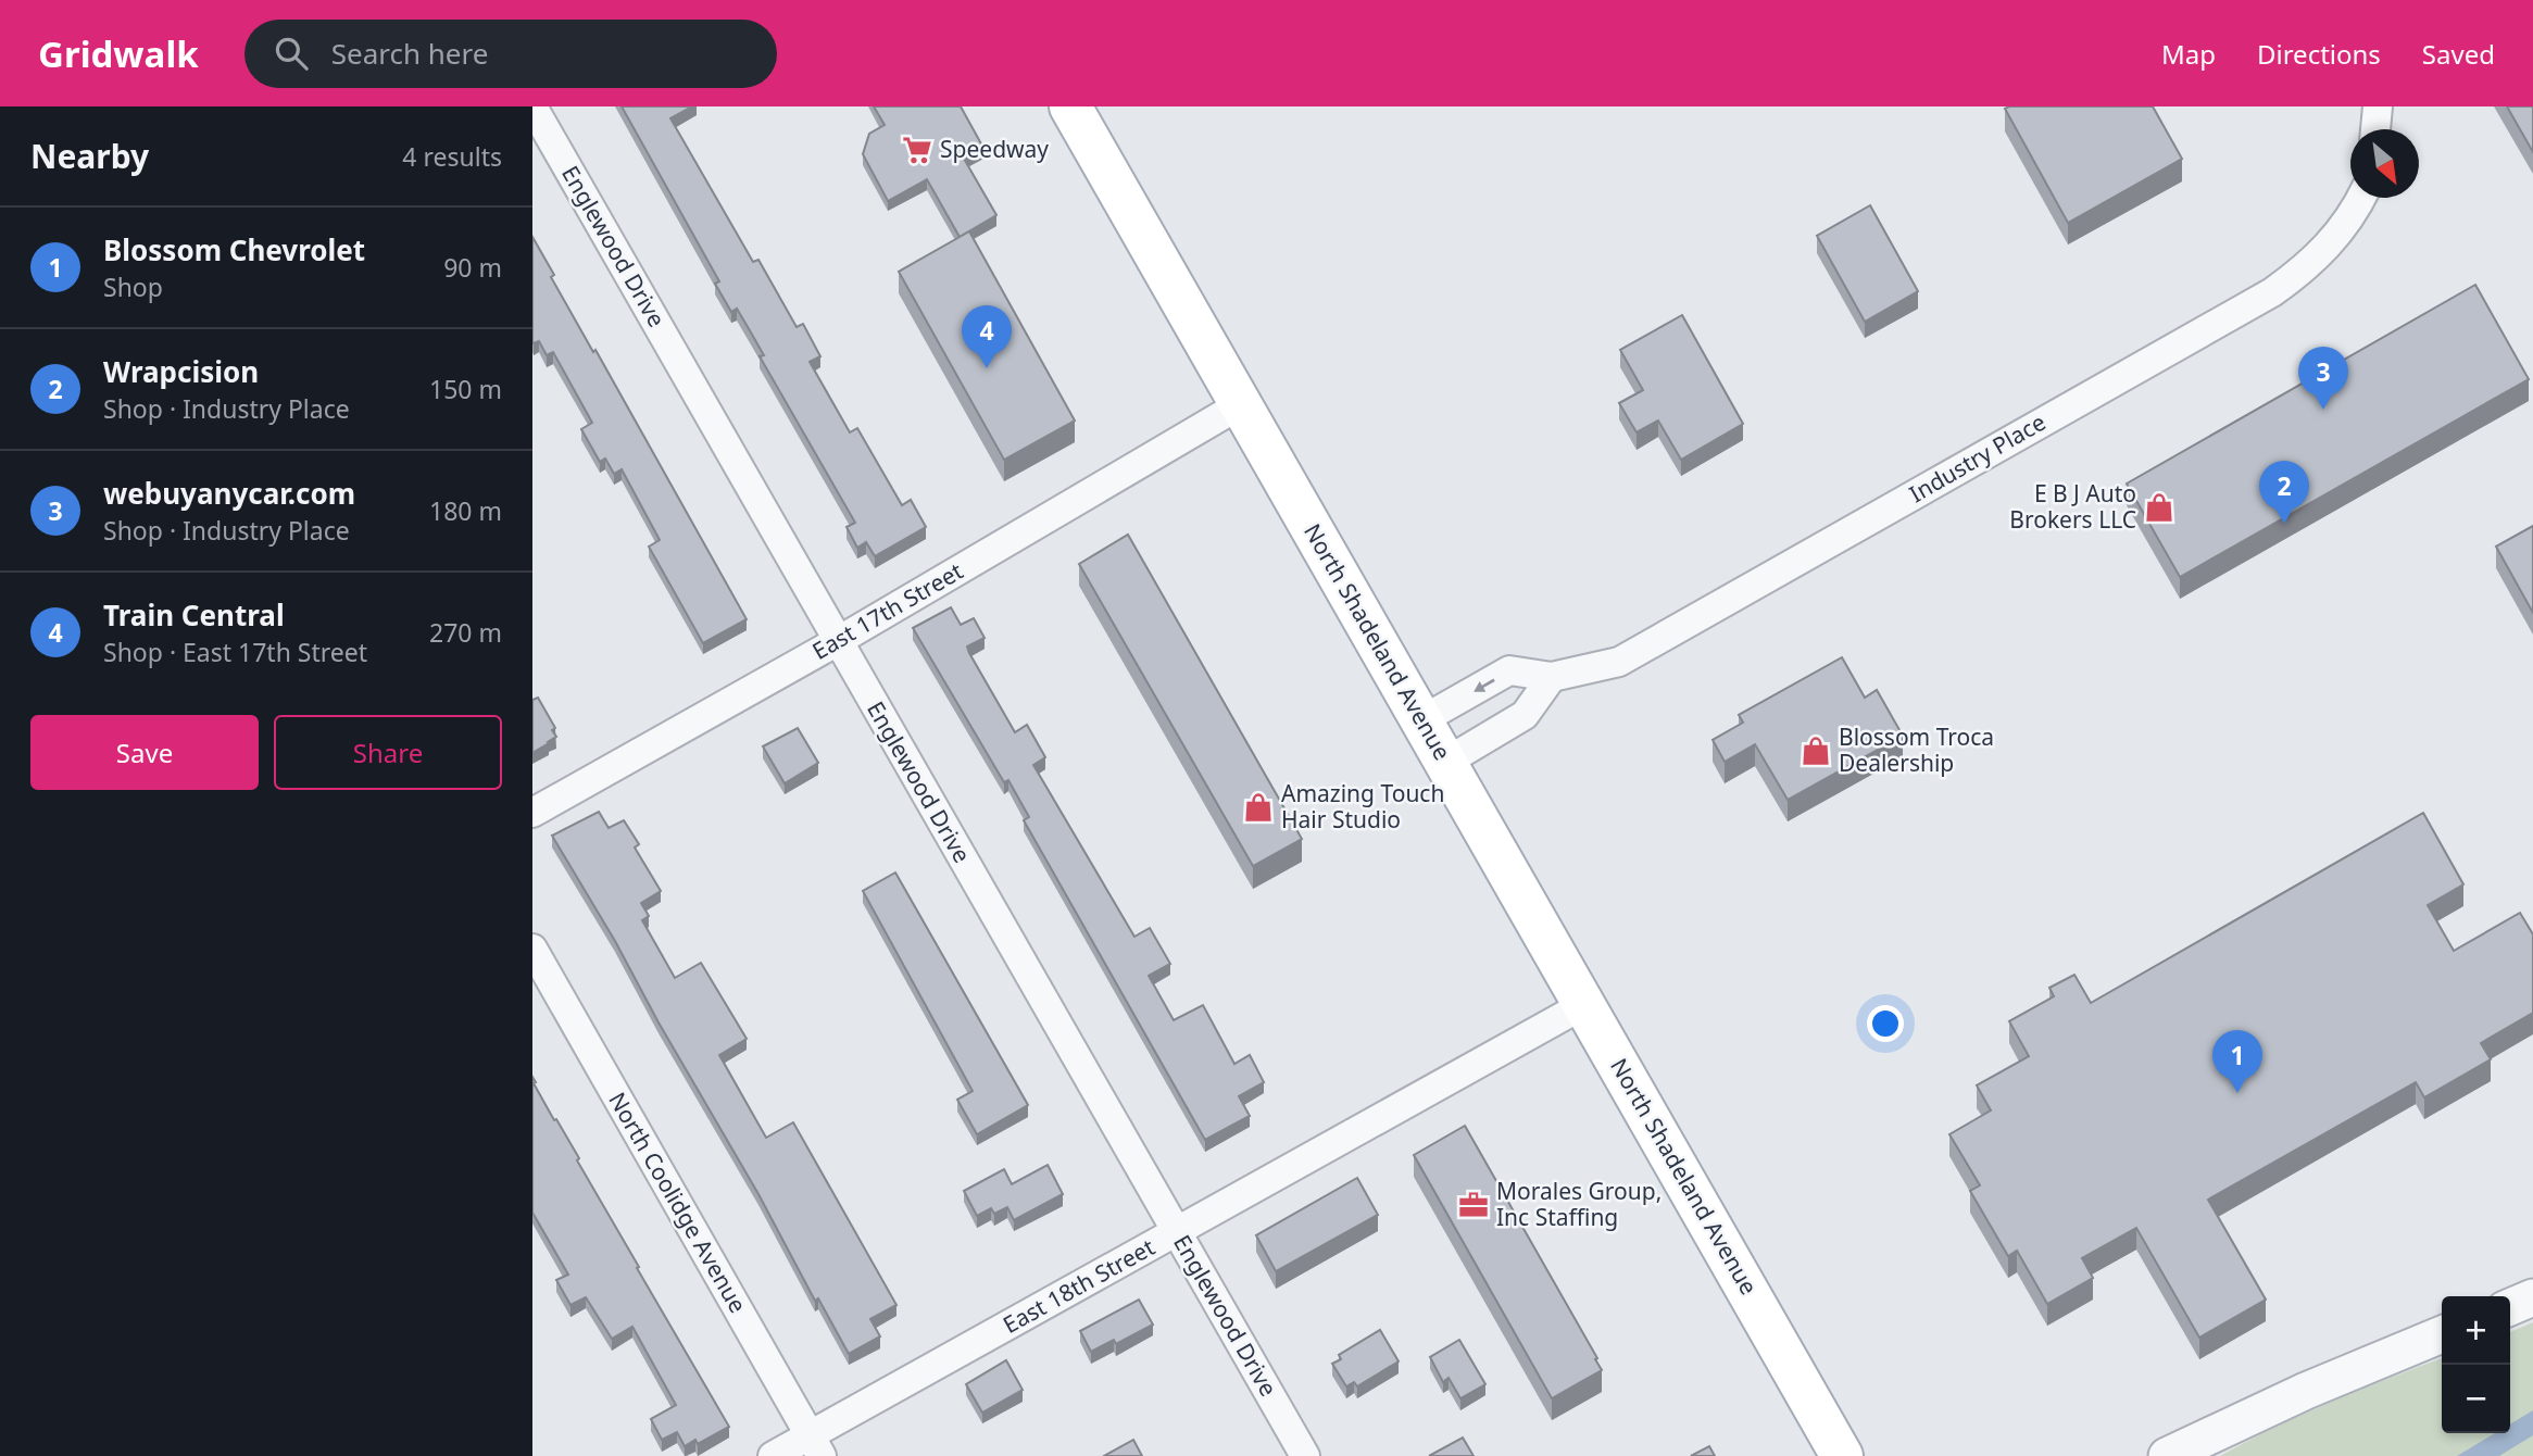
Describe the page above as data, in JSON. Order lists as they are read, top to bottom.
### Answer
{
  "streets": {
    "main road": ["North Shadeland Avenue"],
    "street": [
      "Englewood Drive",
      "Industry Place",
      "East 17th Street",
      "North Coolidge Avenue",
      "East 18th Street"
    ]
  },
  "crossings": [
    ["Englewood Drive", "East 17th Street"],
    ["Englewood Drive", "East 18th Street"],
    ["Industry Place", "North Shadeland Avenue"],
    ["East 17th Street", "North Shadeland Avenue"],
    ["North Shadeland Avenue", "East 18th Street"],
    ["North Coolidge Avenue", "East 18th Street"]
  ],
  "places": {
    "supermarket": ["Speedway"],
    "shop": ["E B J Auto Brokers LLC", "Blossom Troca Dealership", "Amazing Touch Hair Studio"],
    "office": ["Morales Group, Inc Staffing"]
  },
  "north": "bottom right",
  "page": {
    "header": "Gridwalk",
    "search": "Search here",
    "nav": ["Map", "Directions", "Saved"],
    "heading": ["Nearby", "4 results"],
    "list": [
      {
        "mark": "1",
        "name": "Blossom Chevrolet",
        "note": "Shop",
        "value": "90 m"
      },
      {
        "mark": "2",
        "name": "Wrapcision",
        "note": "Shop · Industry Place",
        "value": "150 m"
      },
      {
        "mark": "3",
        "name": "webuyanycar.com",
        "note": "Shop · Industry Place",
        "value": "180 m"
      },
      {
        "mark": "4",
        "name": "Train Central",
        "note": "Shop · East 17th Street",
        "value": "270 m"
      }
    ],
    "pins": [
      "4",
      "3",
      "2",
      "1"
    ],
    "buttons": ["Save", "Share"],
    "map_buttons": ["+", "−"]
  }
}
